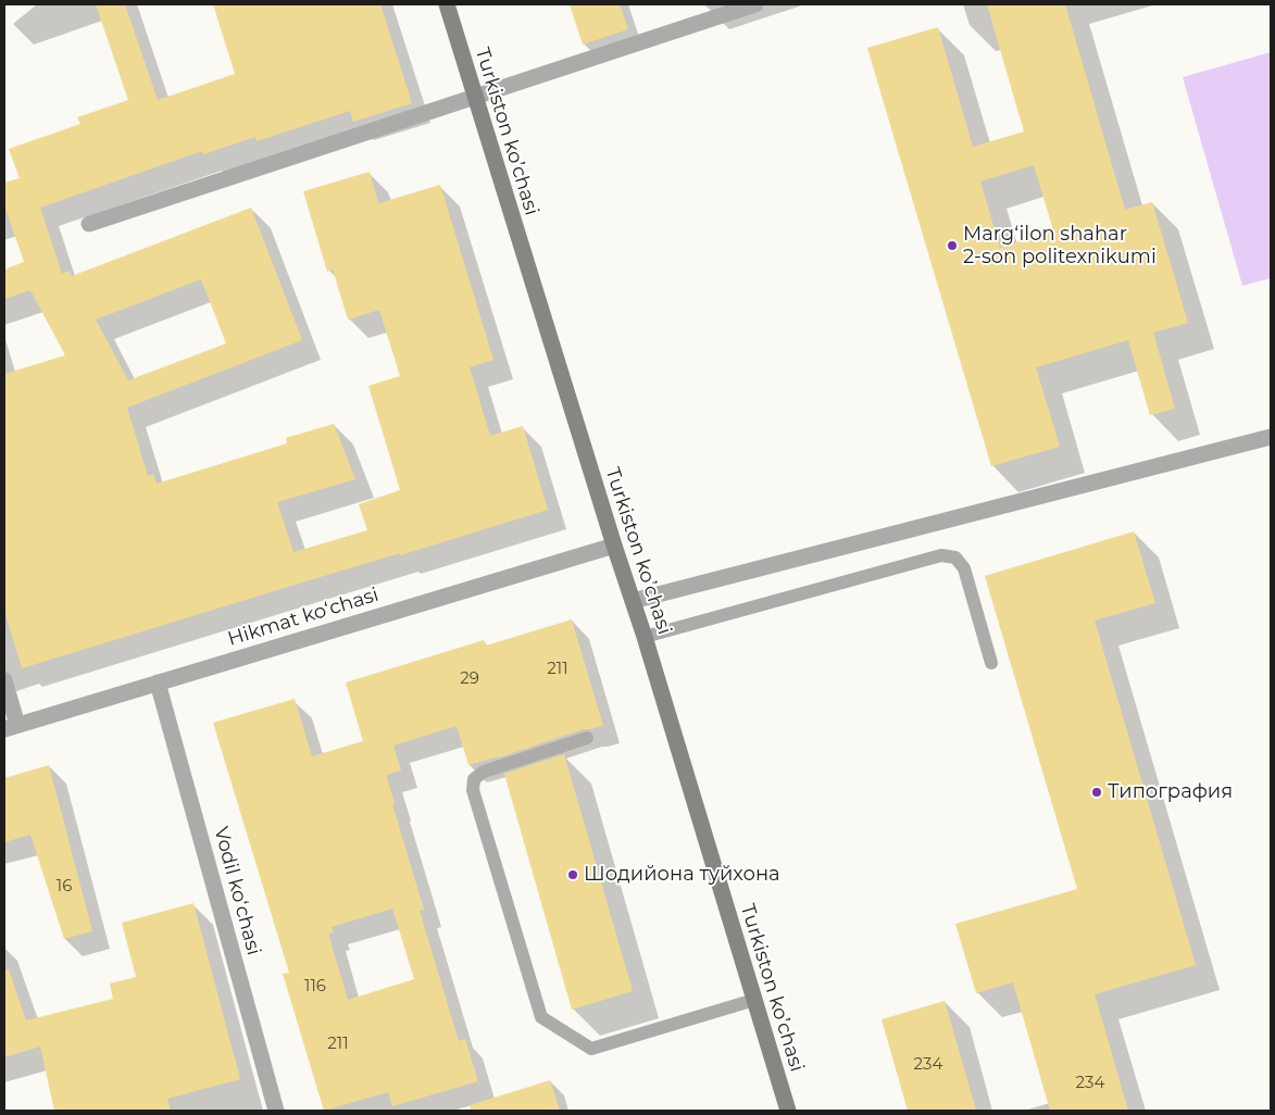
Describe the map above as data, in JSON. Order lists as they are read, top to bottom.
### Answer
{
  "streets": {
    "main road": ["Turkiston ko’chasi"],
    "street": ["Hikmat koʻchasi", "Vodil koʻchasi"]
  },
  "crossings": [
    ["Turkiston ko’chasi", "Hikmat koʻchasi"],
    ["Hikmat koʻchasi", "Vodil koʻchasi"]
  ],
  "places": ["Margʻilon shahar 2-son politexnikumi", "Типография", "Шодийона туйхона"],
  "house_numbers": [
    "211",
    "29",
    "16",
    "116",
    "211",
    "234",
    "234"
  ]
}
